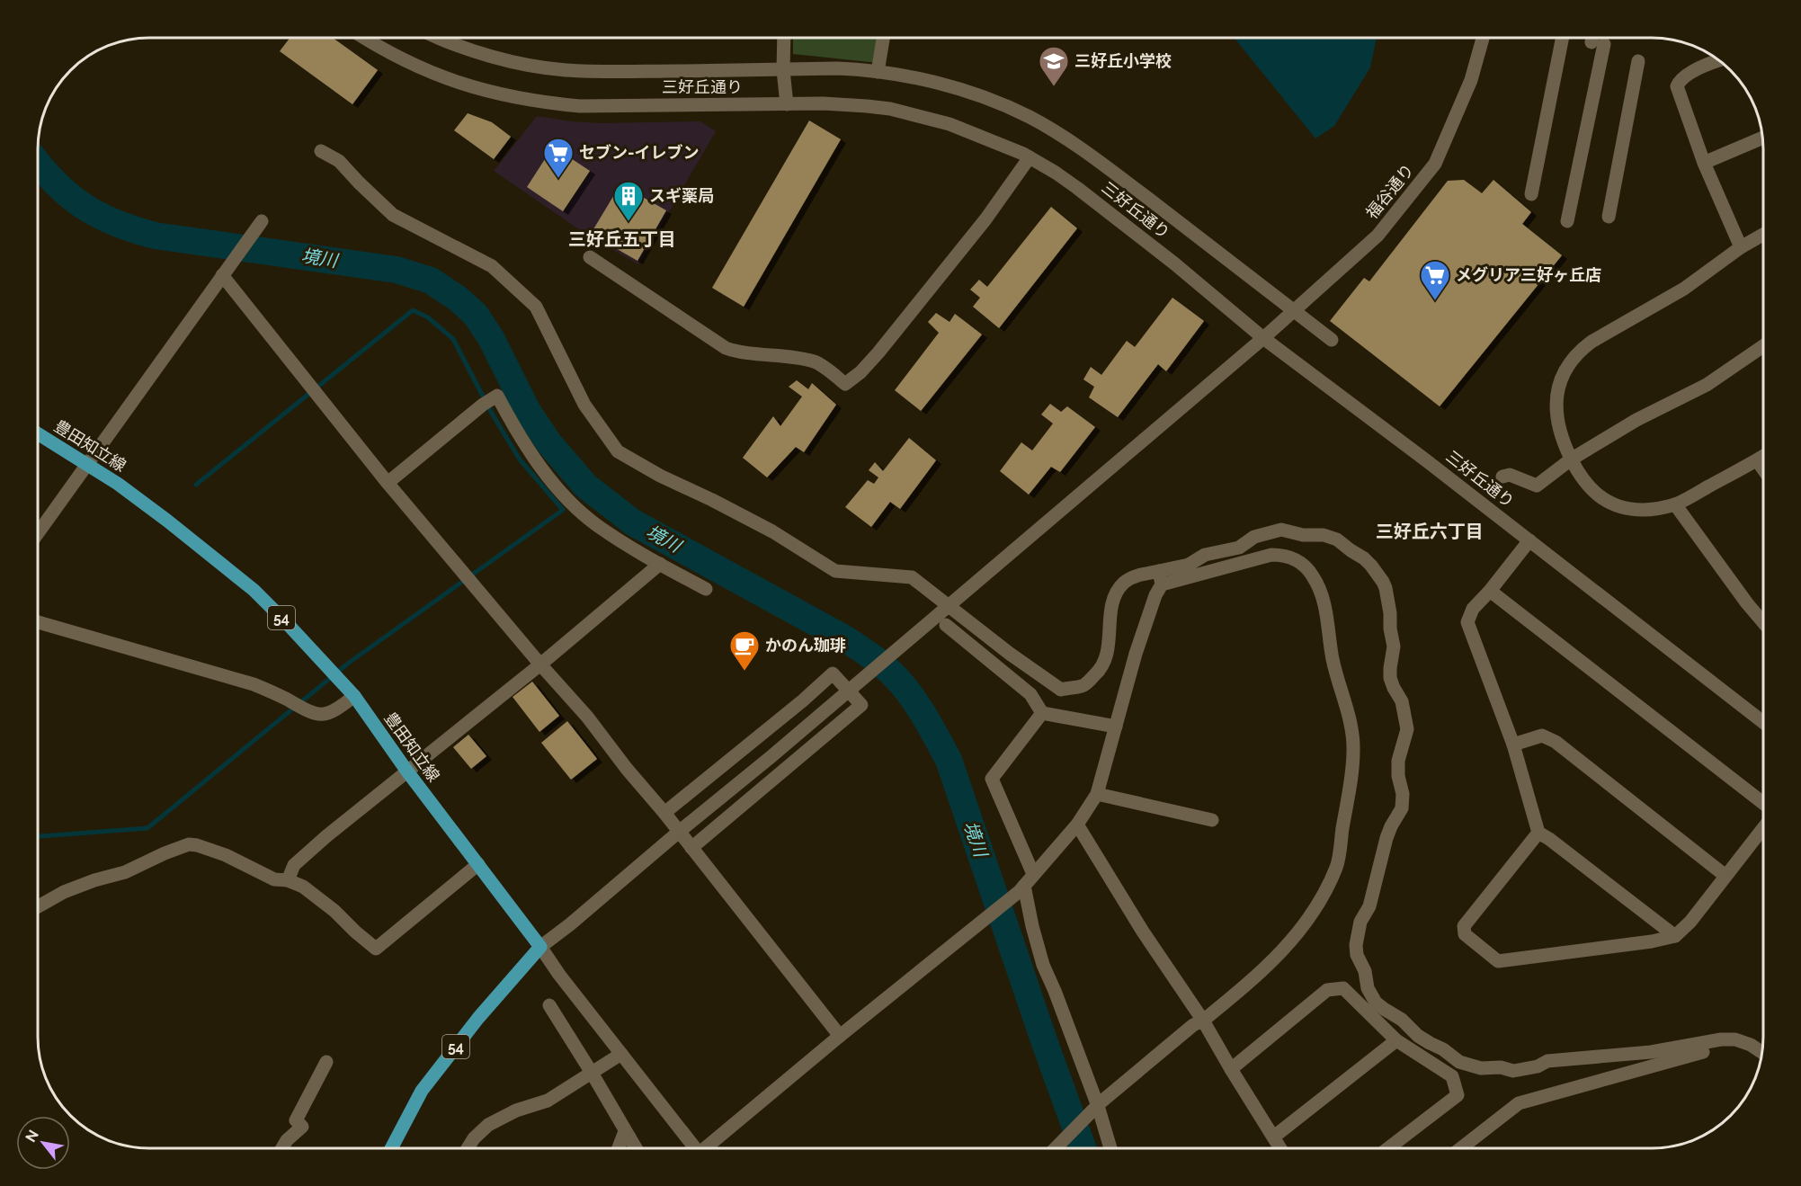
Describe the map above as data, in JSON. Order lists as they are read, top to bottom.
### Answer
{
  "streets": {
    "main road": ["豊田知立線", "54"],
    "street": ["三好丘通り", "福谷通り"]
  },
  "crossings": [
    ["三好丘通り", "福谷通り"],
    ["福谷通り", "豊田知立線"],
    ["福谷通り", "54"],
    ["豊田知立線", "54"]
  ],
  "districts": ["三好丘五丁目", "三好丘六丁目"],
  "water": ["境川"],
  "places": {
    "school or university": ["三好丘小学校"],
    "supermarket": ["セブン-イレブン", "メグリア三好ヶ丘店"],
    "building": ["スギ薬局"],
    "cafe": ["かのん珈琲"]
  },
  "north": "top left"
}
